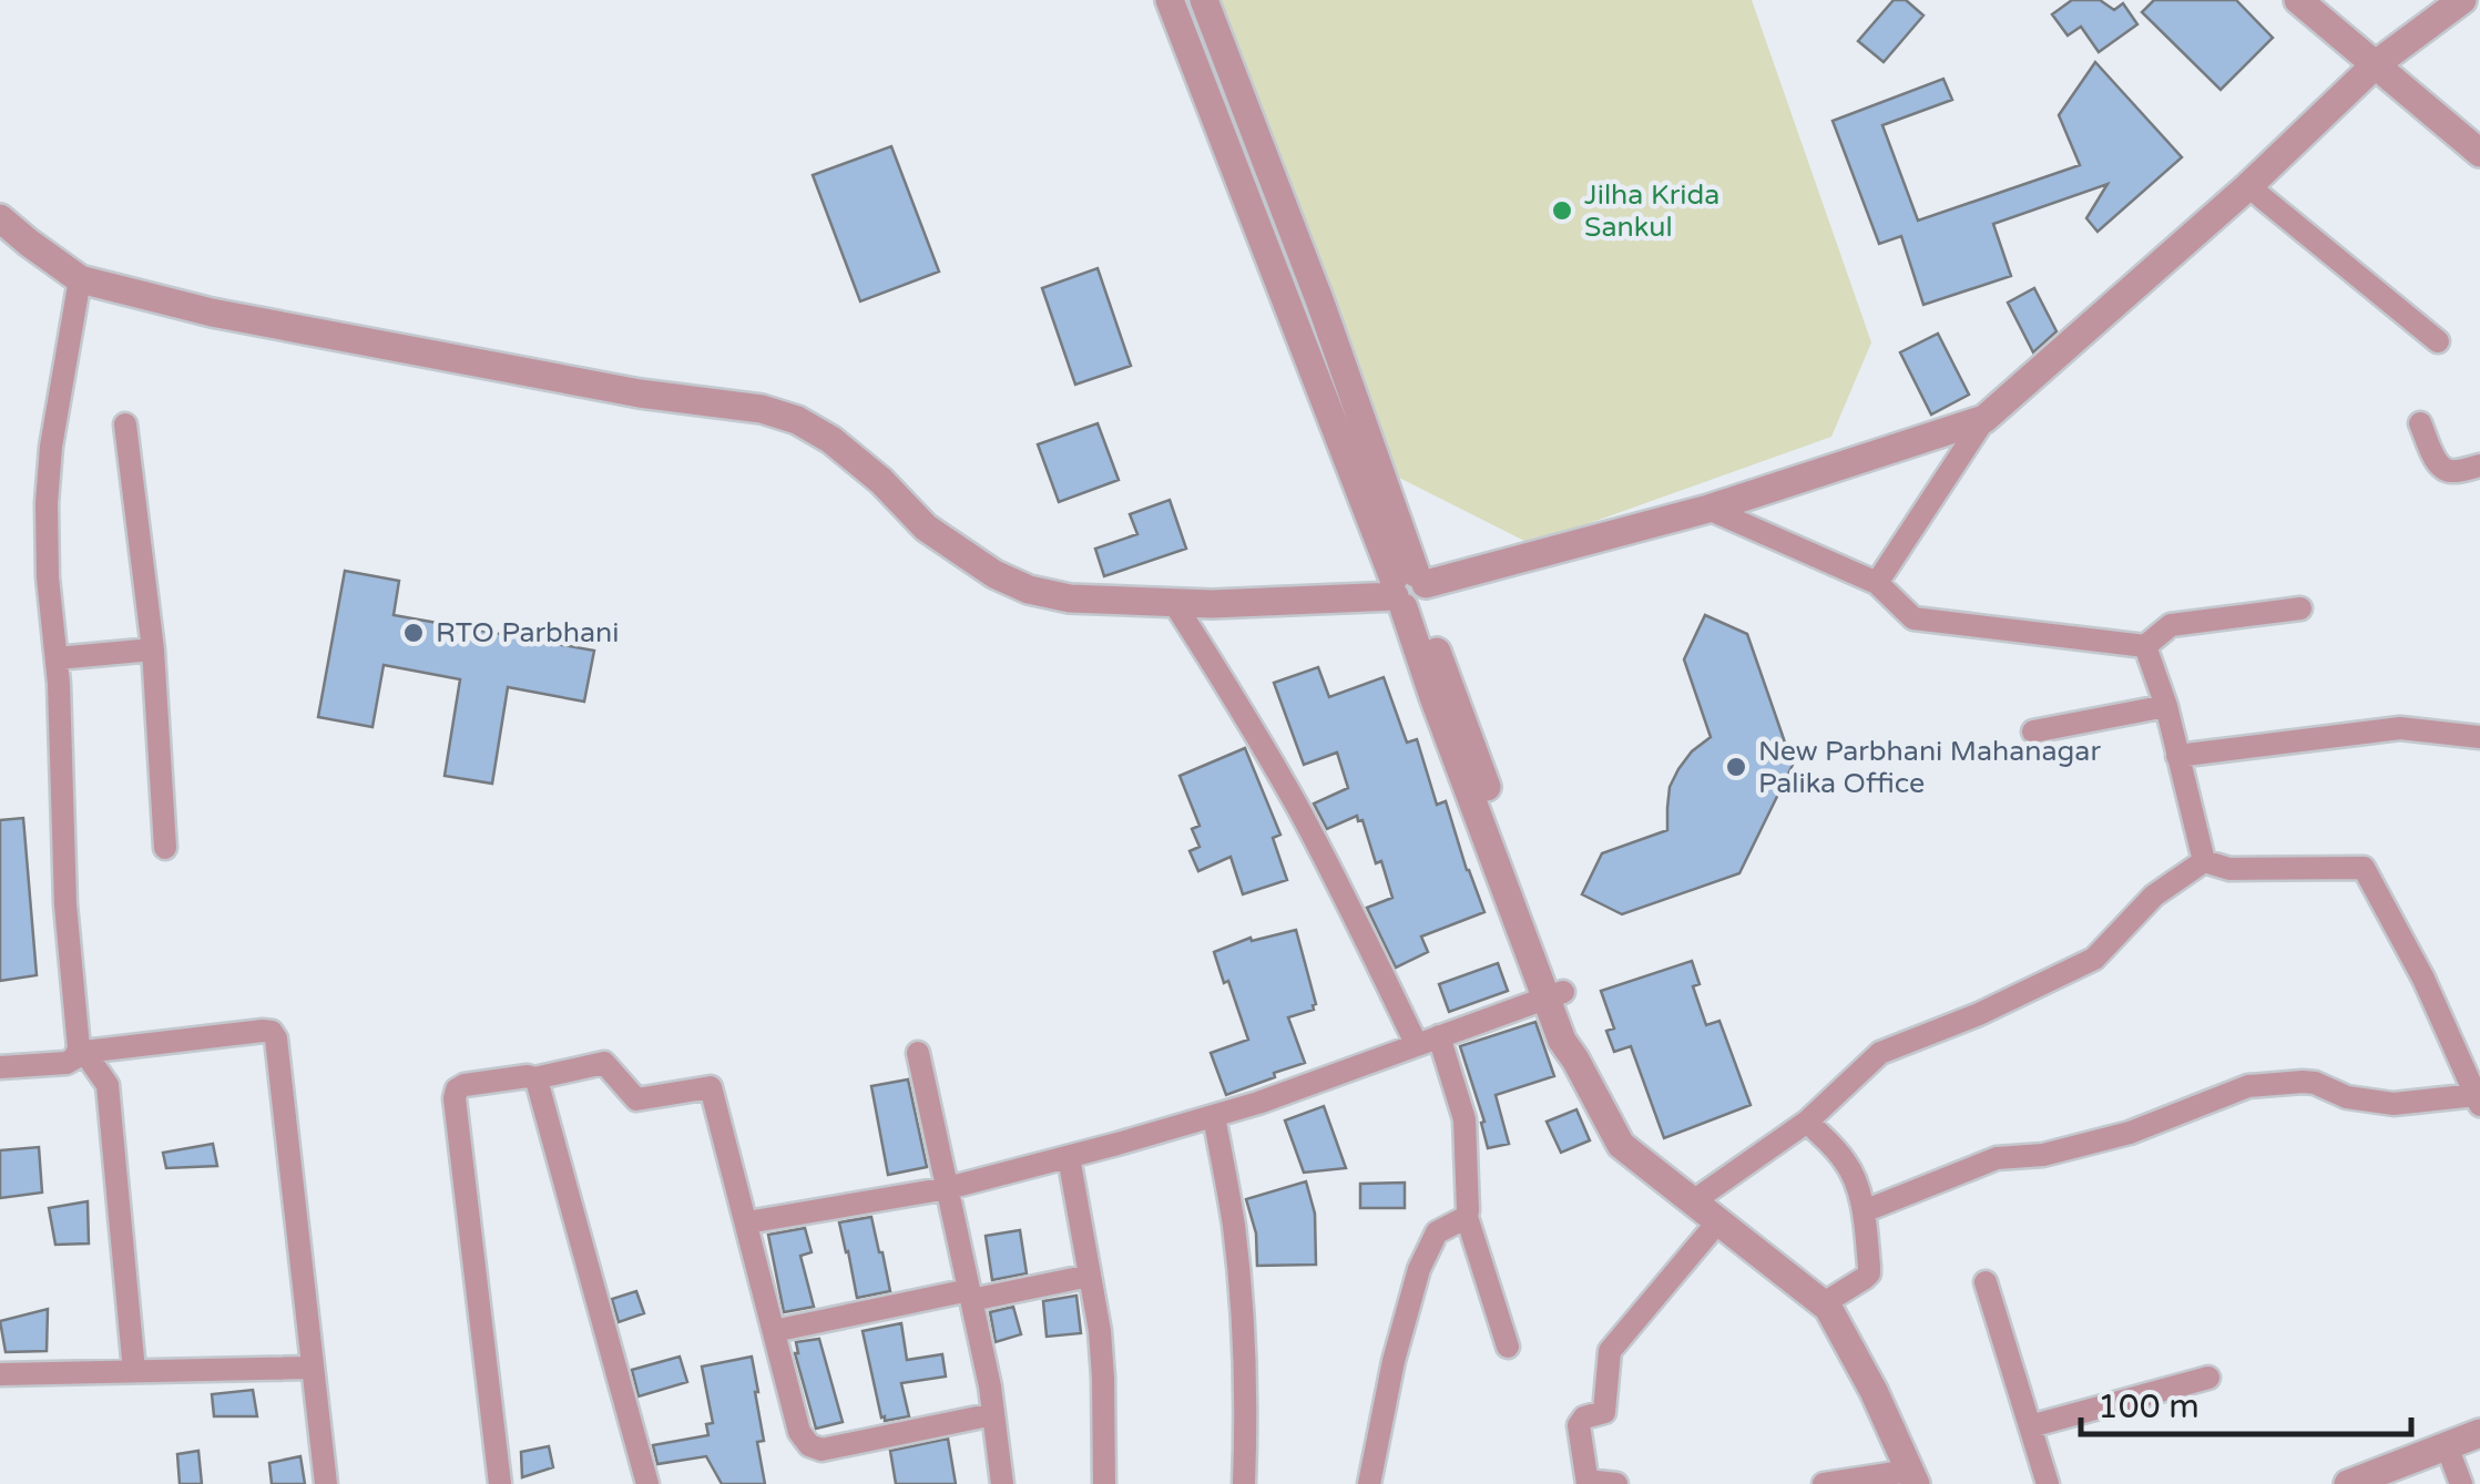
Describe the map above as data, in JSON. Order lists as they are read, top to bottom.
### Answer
{
  "places": ["Jilha Krida Sankul", "RTO Parbhani", "New Parbhani Mahanagar Palika Office"],
  "scale_bar": "100 m"
}
